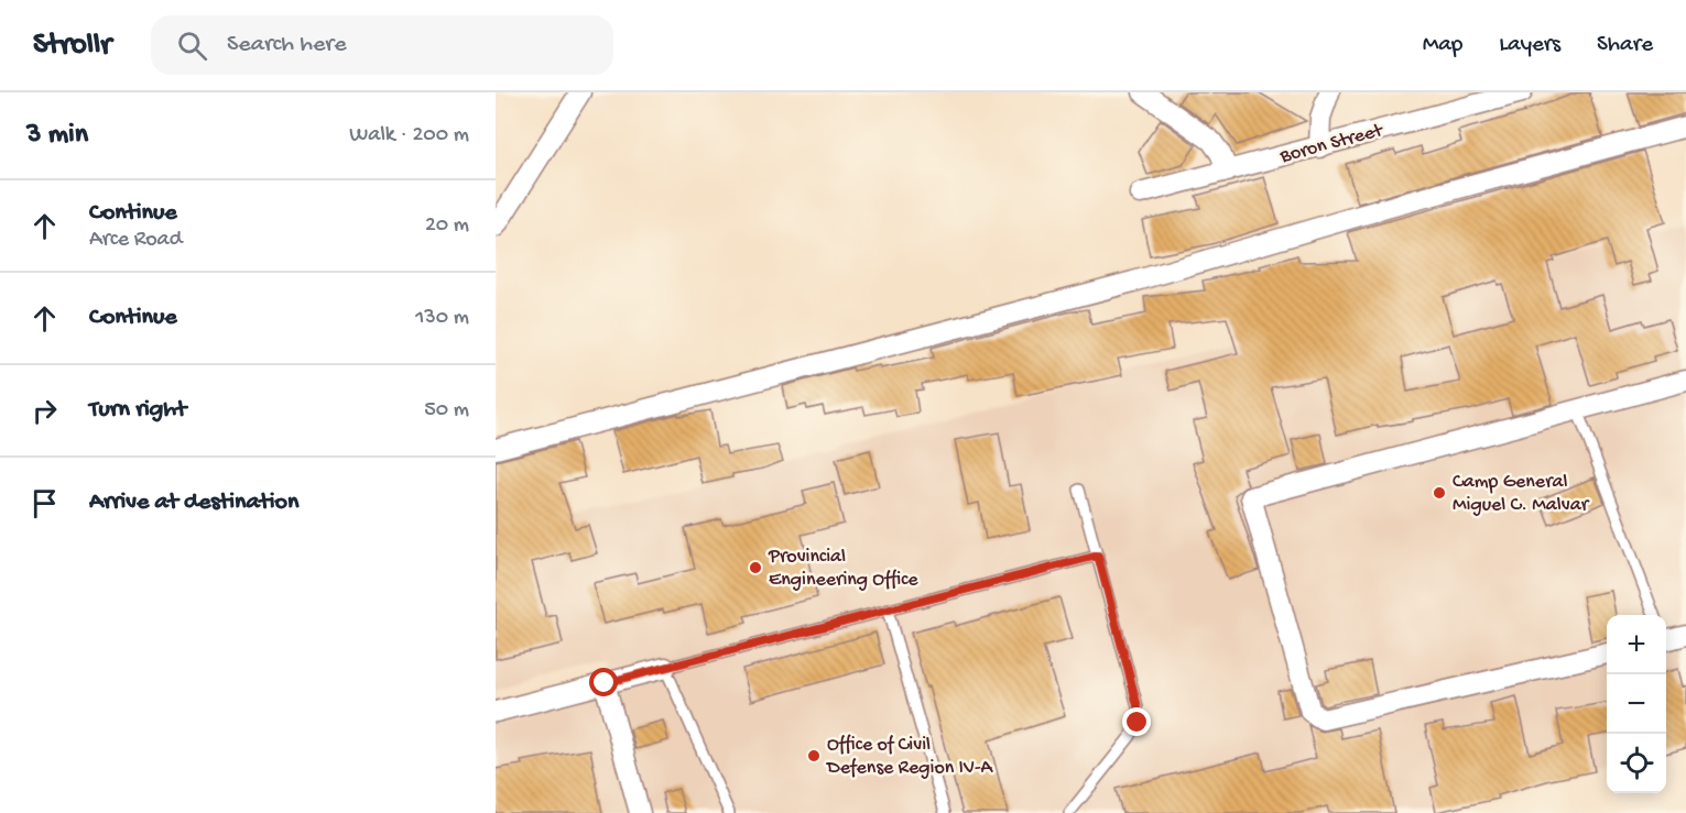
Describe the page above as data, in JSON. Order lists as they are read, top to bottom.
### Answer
{
  "streets": {
    "street": ["Boron Street"]
  },
  "places": ["Camp General Miguel C. Malvar", "Provincial Engineering Office", "Office of Civil Defense Region IV-A"],
  "page": {
    "header": "Strollr",
    "search": "Search here",
    "nav": ["Map", "Layers", "Share"],
    "heading": ["3 min", "Walk · 200 m"],
    "list": [
      ["Continue", "Arce Road", "20 m"],
      ["Continue", "130 m"],
      ["Turn right", "50 m"],
      "Arrive at destination"
    ],
    "map_buttons": ["+", "−"]
  }
}
